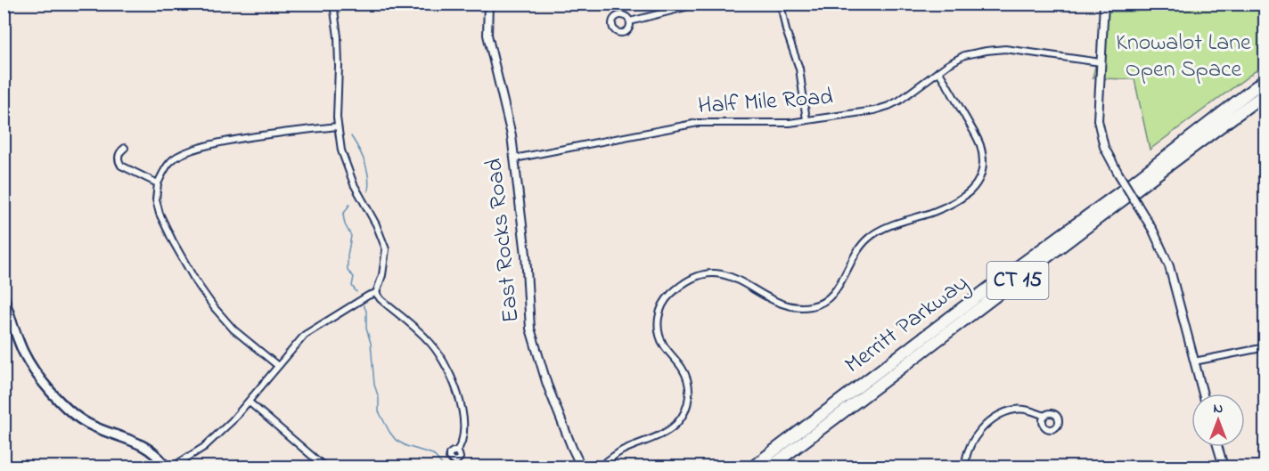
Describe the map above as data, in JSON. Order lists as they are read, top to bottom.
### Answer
{
  "streets": {
    "highway": ["CT 15", "Merritt Parkway"],
    "street": ["Half Mile Road", "East Rocks Road"]
  },
  "crossings": [
    ["Half Mile Road", "East Rocks Road"]
  ],
  "parks": ["Knowalot Lane Open Space"],
  "north": "top"
}
